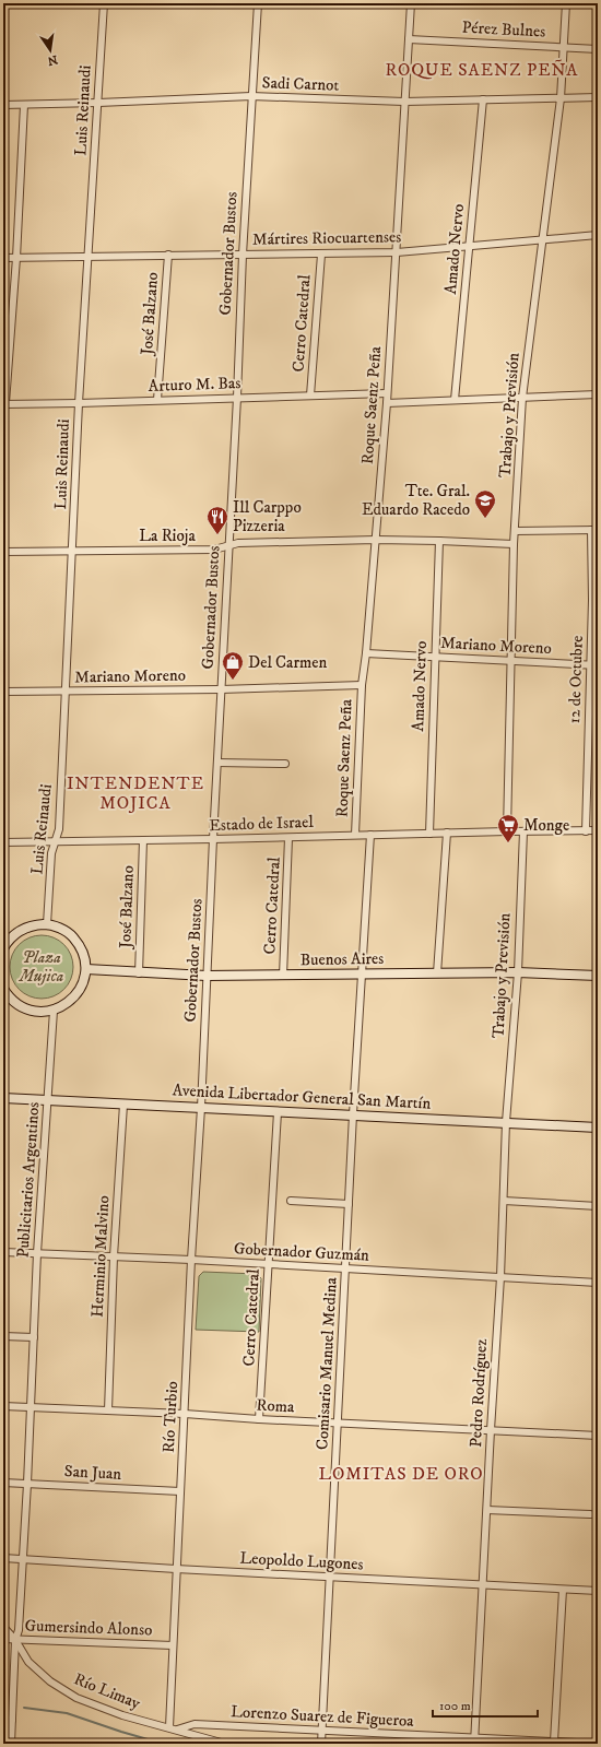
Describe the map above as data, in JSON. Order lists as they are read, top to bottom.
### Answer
{
  "streets": {
    "main road": ["Buenos Aires", "Avenida Libertador General San Martín"],
    "street": [
      "Pérez Bulnes",
      "Sadi Carnot",
      "Luis Reinaudi",
      "Mártires Riocuartenses",
      "Amado Nervo",
      "Gobernador Bustos",
      "José Balzano",
      "Cerro Catedral",
      "Arturo M. Bas",
      "Roque Saenz Peña",
      "Trabajo y Previsión",
      "La Rioja",
      "Mariano Moreno",
      "12 de Octubre",
      "Estado de Israel",
      "Publicitarios Argentinos",
      "Gobernador Guzmán",
      "Herminio Malvino",
      "Comisario Manuel Medina",
      "Pedro Rodríguez",
      "Roma",
      "Río Turbio",
      "San Juan",
      "Leopoldo Lugones",
      "Gumersindo Alonso",
      "Río Limay",
      "Lorenzo Suarez de Figueroa"
    ]
  },
  "crossings": [
    ["Pérez Bulnes", "Roque Saenz Peña"],
    ["Pérez Bulnes", "Trabajo y Previsión"],
    ["Sadi Carnot", "Luis Reinaudi"],
    ["Sadi Carnot", "Amado Nervo"],
    ["Sadi Carnot", "Gobernador Bustos"],
    ["Sadi Carnot", "Roque Saenz Peña"],
    ["Sadi Carnot", "Trabajo y Previsión"],
    ["Luis Reinaudi", "Mártires Riocuartenses"],
    ["Luis Reinaudi", "Arturo M. Bas"],
    ["Luis Reinaudi", "La Rioja"],
    ["Luis Reinaudi", "Mariano Moreno"],
    ["Luis Reinaudi", "Estado de Israel"],
    ["Mártires Riocuartenses", "Amado Nervo"],
    ["Mártires Riocuartenses", "Gobernador Bustos"],
    ["Mártires Riocuartenses", "José Balzano"],
    ["Mártires Riocuartenses", "Cerro Catedral"],
    ["Mártires Riocuartenses", "Roque Saenz Peña"],
    ["Mártires Riocuartenses", "Trabajo y Previsión"],
    ["Amado Nervo", "La Rioja"],
    ["Amado Nervo", "Mariano Moreno"],
    ["Amado Nervo", "Estado de Israel"],
    ["Gobernador Bustos", "Arturo M. Bas"],
    ["Gobernador Bustos", "La Rioja"],
    ["Gobernador Bustos", "Mariano Moreno"],
    ["Gobernador Bustos", "Estado de Israel"],
    ["Gobernador Bustos", "Buenos Aires"],
    ["Gobernador Bustos", "Avenida Libertador General San Martín"],
    ["Gobernador Bustos", "Río Turbio"],
    ["José Balzano", "Arturo M. Bas"],
    ["José Balzano", "Estado de Israel"],
    ["José Balzano", "Buenos Aires"],
    ["Cerro Catedral", "Arturo M. Bas"],
    ["Cerro Catedral", "Estado de Israel"],
    ["Cerro Catedral", "Buenos Aires"],
    ["Cerro Catedral", "Avenida Libertador General San Martín"],
    ["Cerro Catedral", "Gobernador Guzmán"],
    ["Cerro Catedral", "Roma"],
    ["Arturo M. Bas", "Roque Saenz Peña"],
    ["Roque Saenz Peña", "La Rioja"],
    ["Roque Saenz Peña", "Mariano Moreno"],
    ["Roque Saenz Peña", "Estado de Israel"],
    ["Trabajo y Previsión", "La Rioja"],
    ["Trabajo y Previsión", "Mariano Moreno"],
    ["Trabajo y Previsión", "Estado de Israel"],
    ["Trabajo y Previsión", "Buenos Aires"],
    ["Trabajo y Previsión", "Avenida Libertador General San Martín"],
    ["Trabajo y Previsión", "Pedro Rodríguez"],
    ["Mariano Moreno", "12 de Octubre"],
    ["12 de Octubre", "Estado de Israel"],
    ["Avenida Libertador General San Martín", "Publicitarios Argentinos"],
    ["Avenida Libertador General San Martín", "Herminio Malvino"],
    ["Avenida Libertador General San Martín", "Comisario Manuel Medina"],
    ["Avenida Libertador General San Martín", "Pedro Rodríguez"],
    ["Avenida Libertador General San Martín", "Río Turbio"],
    ["Publicitarios Argentinos", "Gobernador Guzmán"],
    ["Publicitarios Argentinos", "Roma"],
    ["Publicitarios Argentinos", "San Juan"],
    ["Publicitarios Argentinos", "Leopoldo Lugones"],
    ["Publicitarios Argentinos", "Gumersindo Alonso"],
    ["Publicitarios Argentinos", "Río Limay"],
    ["Gobernador Guzmán", "Herminio Malvino"],
    ["Gobernador Guzmán", "Comisario Manuel Medina"],
    ["Gobernador Guzmán", "Pedro Rodríguez"],
    ["Gobernador Guzmán", "Río Turbio"],
    ["Herminio Malvino", "Roma"],
    ["Comisario Manuel Medina", "Roma"],
    ["Comisario Manuel Medina", "Leopoldo Lugones"],
    ["Comisario Manuel Medina", "Lorenzo Suarez de Figueroa"],
    ["Pedro Rodríguez", "Roma"],
    ["Pedro Rodríguez", "Leopoldo Lugones"],
    ["Pedro Rodríguez", "Lorenzo Suarez de Figueroa"],
    ["Roma", "Río Turbio"],
    ["Río Turbio", "San Juan"],
    ["Río Turbio", "Leopoldo Lugones"],
    ["Río Turbio", "Gumersindo Alonso"],
    ["Río Turbio", "Río Limay"],
    ["Gumersindo Alonso", "Río Limay"],
    ["Río Limay", "Lorenzo Suarez de Figueroa"]
  ],
  "districts": ["ROQUE SAENZ PEÑA", "INTENDENTE MOJICA", "LOMITAS DE ORO"],
  "parks": ["Plaza Mujica"],
  "places": {
    "school or university": ["Tte. Gral. Eduardo Racedo"],
    "restaurant": ["Ill Carppo Pizzeria"],
    "shop": ["Del Carmen"],
    "supermarket": ["Monge"]
  },
  "scale_bar": "100 m",
  "north": "bottom"
}
